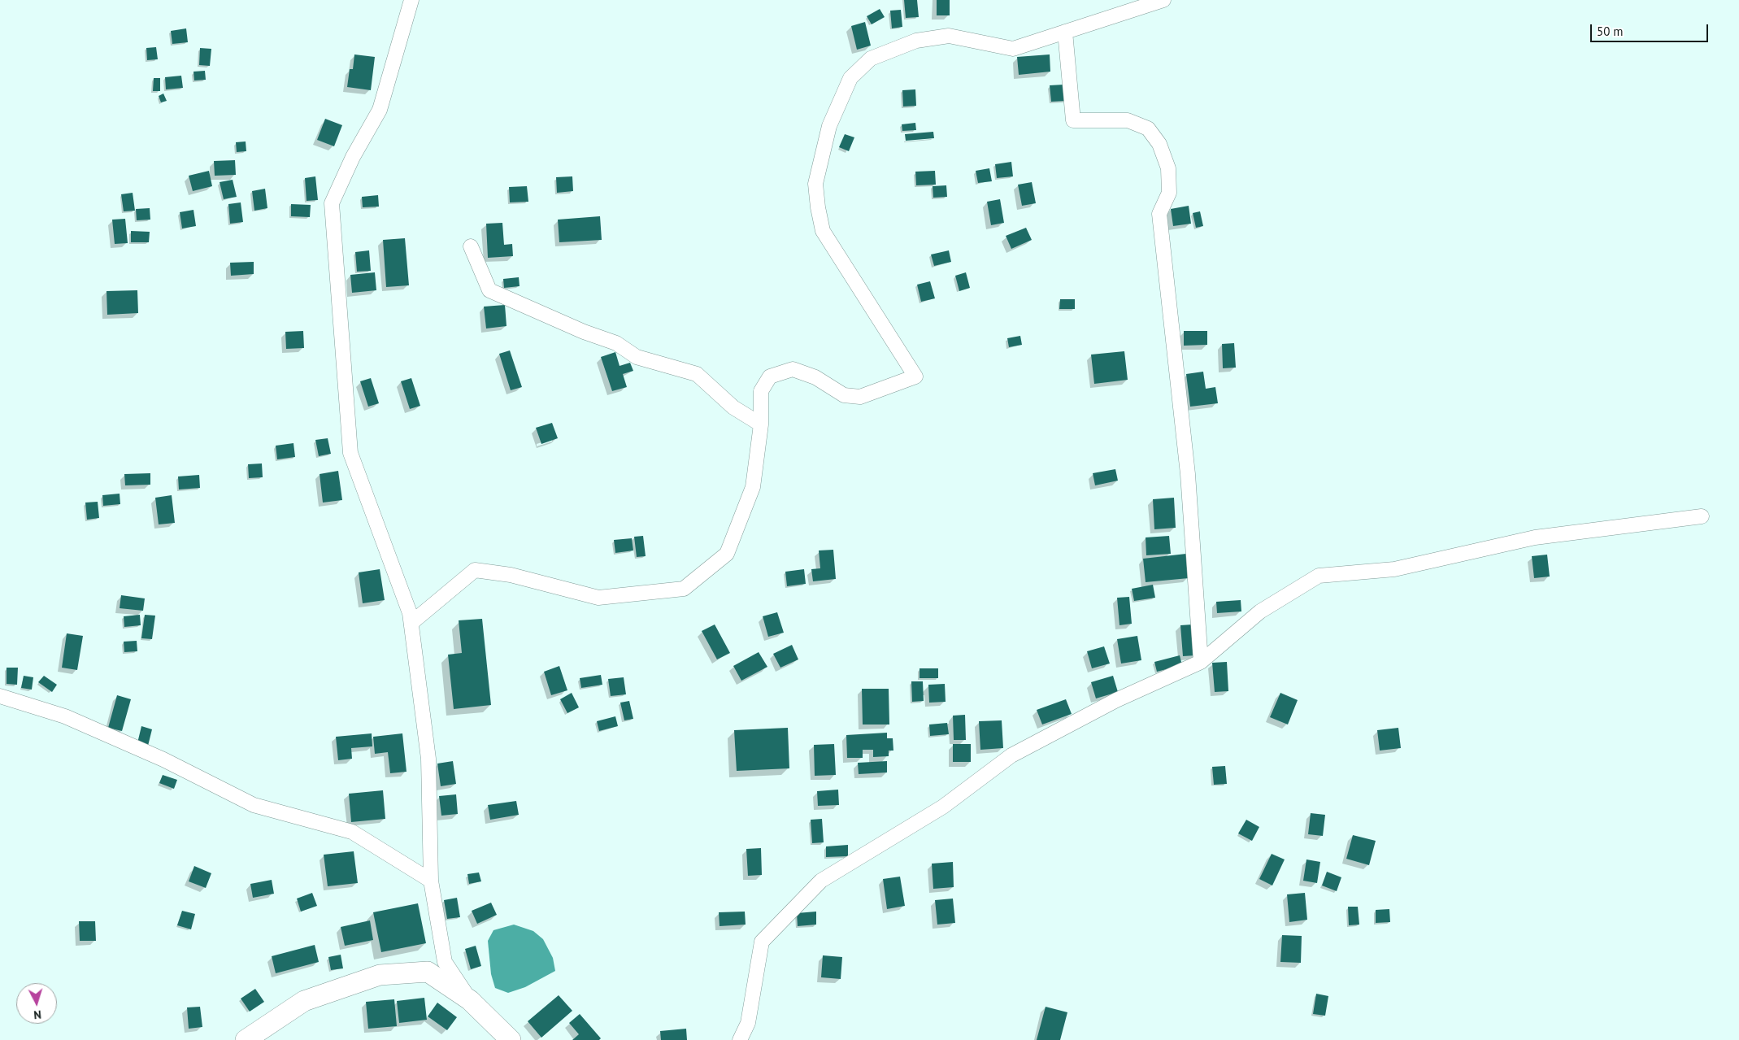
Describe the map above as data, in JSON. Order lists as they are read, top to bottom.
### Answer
{
  "scale_bar": "50 m",
  "north": "bottom"
}
